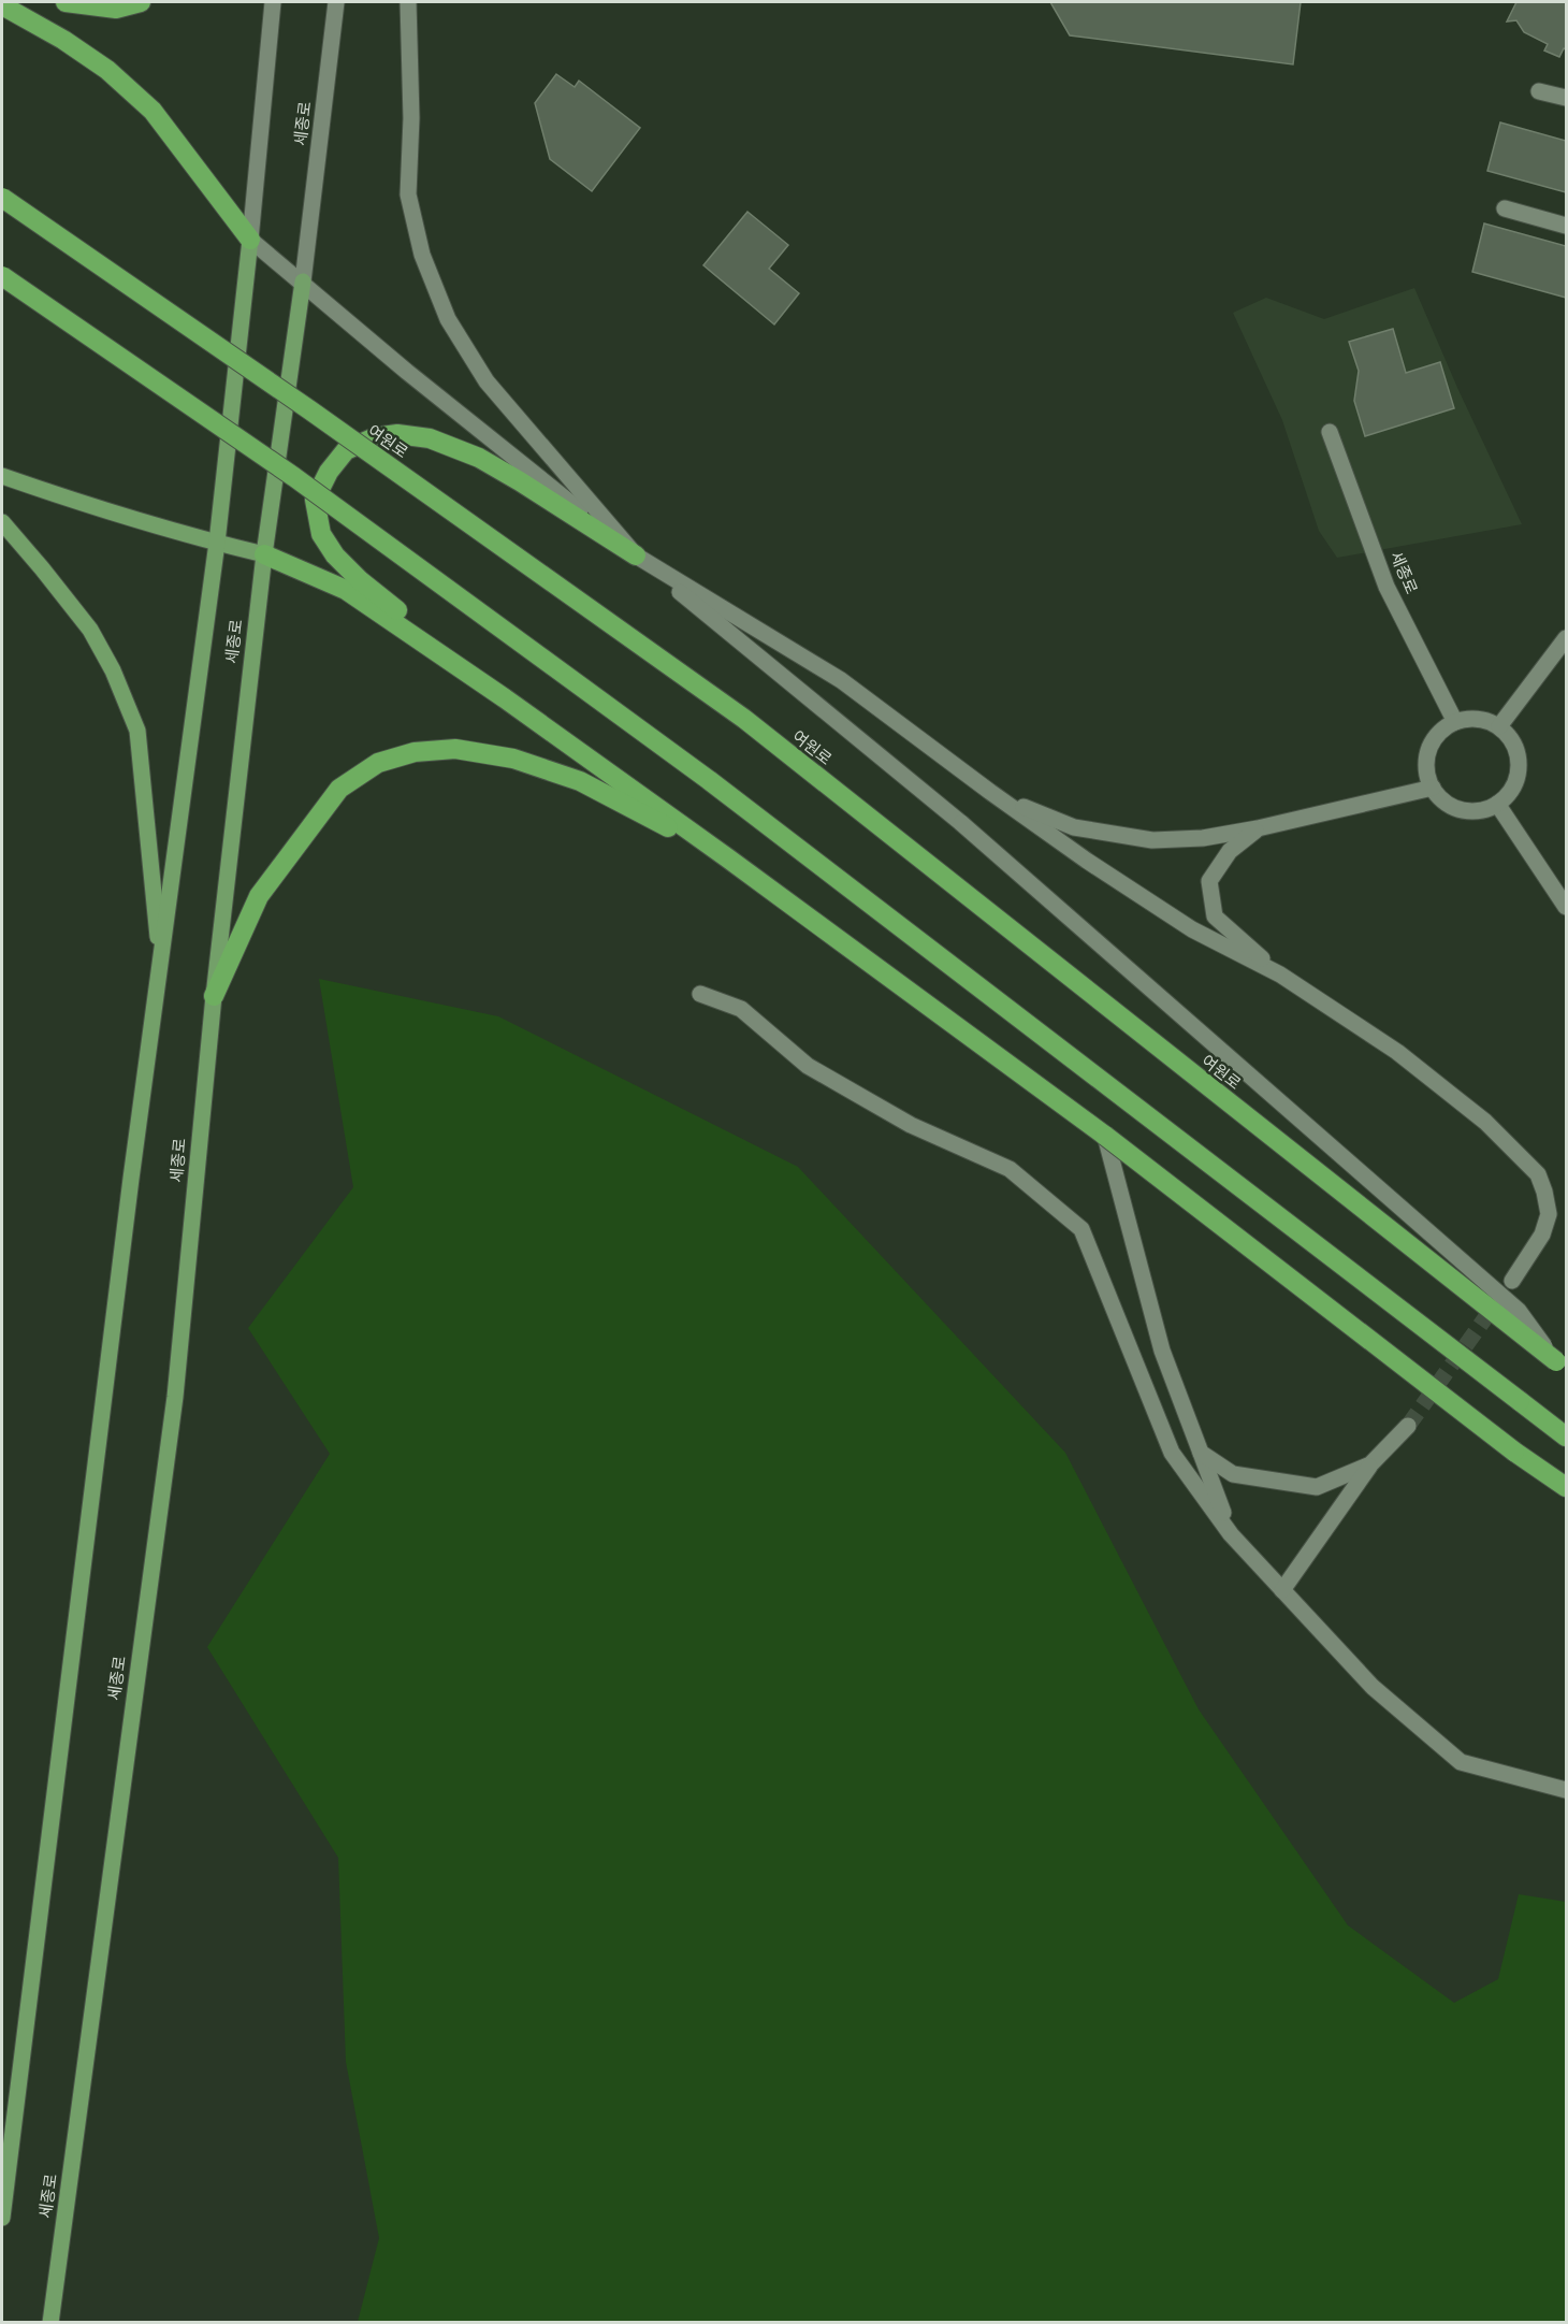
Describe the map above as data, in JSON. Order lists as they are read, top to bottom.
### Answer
{
  "streets": {
    "highway": ["여원로"],
    "main road": ["세종로"]
  }
}
